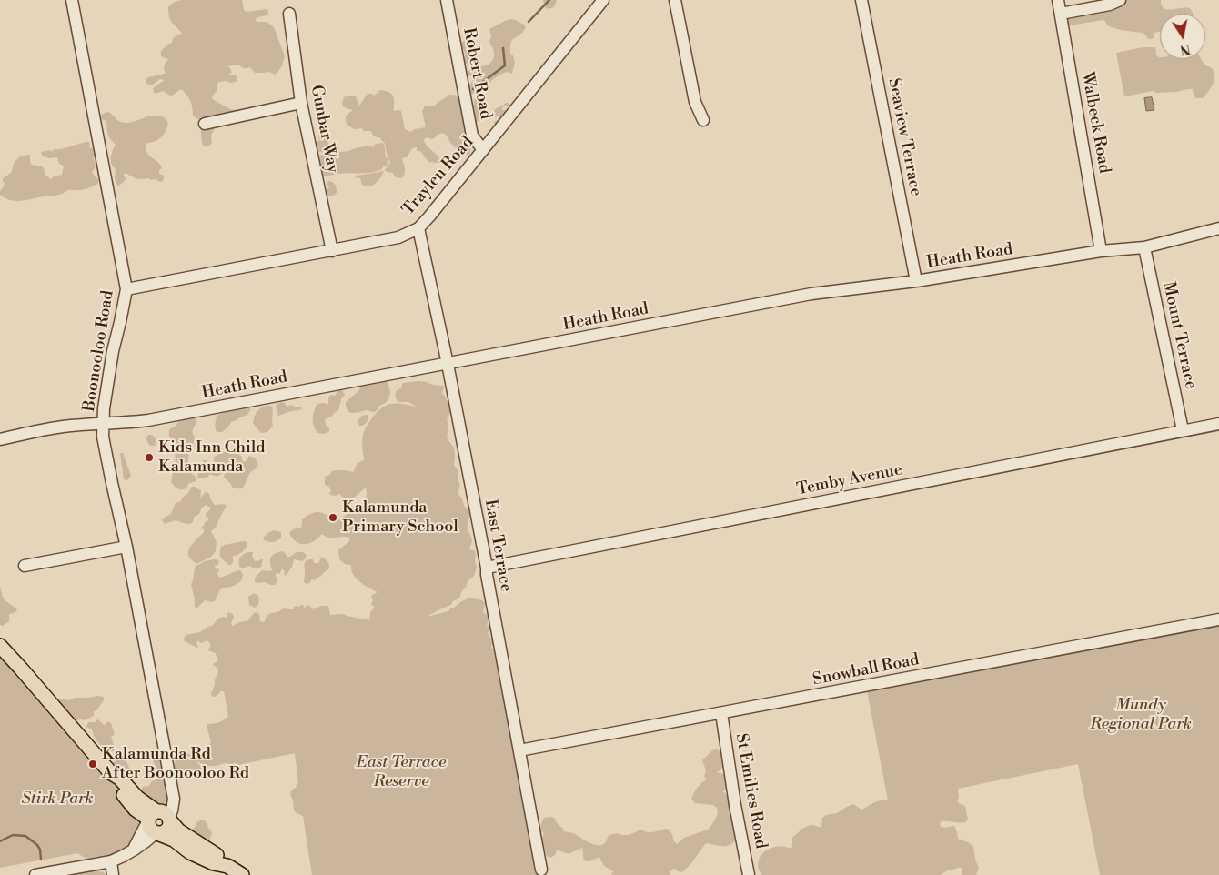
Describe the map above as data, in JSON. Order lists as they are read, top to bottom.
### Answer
{
  "streets": {
    "street": [
      "Robert Road",
      "Walbeck Road",
      "Gunbar Way",
      "Seaview Terrace",
      "Traylen Road",
      "Heath Road",
      "Mount Terrace",
      "Boonooloo Road",
      "Temby Avenue",
      "East Terrace",
      "Snowball Road",
      "St Emilies Road"
    ]
  },
  "crossings": [
    ["Robert Road", "Traylen Road"],
    ["Walbeck Road", "Heath Road"],
    ["Gunbar Way", "Traylen Road"],
    ["Seaview Terrace", "Heath Road"],
    ["Traylen Road", "Boonooloo Road"],
    ["Traylen Road", "East Terrace"],
    ["Heath Road", "Mount Terrace"],
    ["Heath Road", "Boonooloo Road"],
    ["Heath Road", "East Terrace"],
    ["Mount Terrace", "Temby Avenue"],
    ["Temby Avenue", "East Terrace"],
    ["East Terrace", "Snowball Road"],
    ["Snowball Road", "St Emilies Road"]
  ],
  "parks": ["Mundy Regional Park", "East Terrace Reserve", "Stirk Park"],
  "places": ["Kids Inn Child Kalamunda", "Kalamunda Primary School", "Kalamunda Rd After Boonooloo Rd"],
  "north": "bottom"
}
